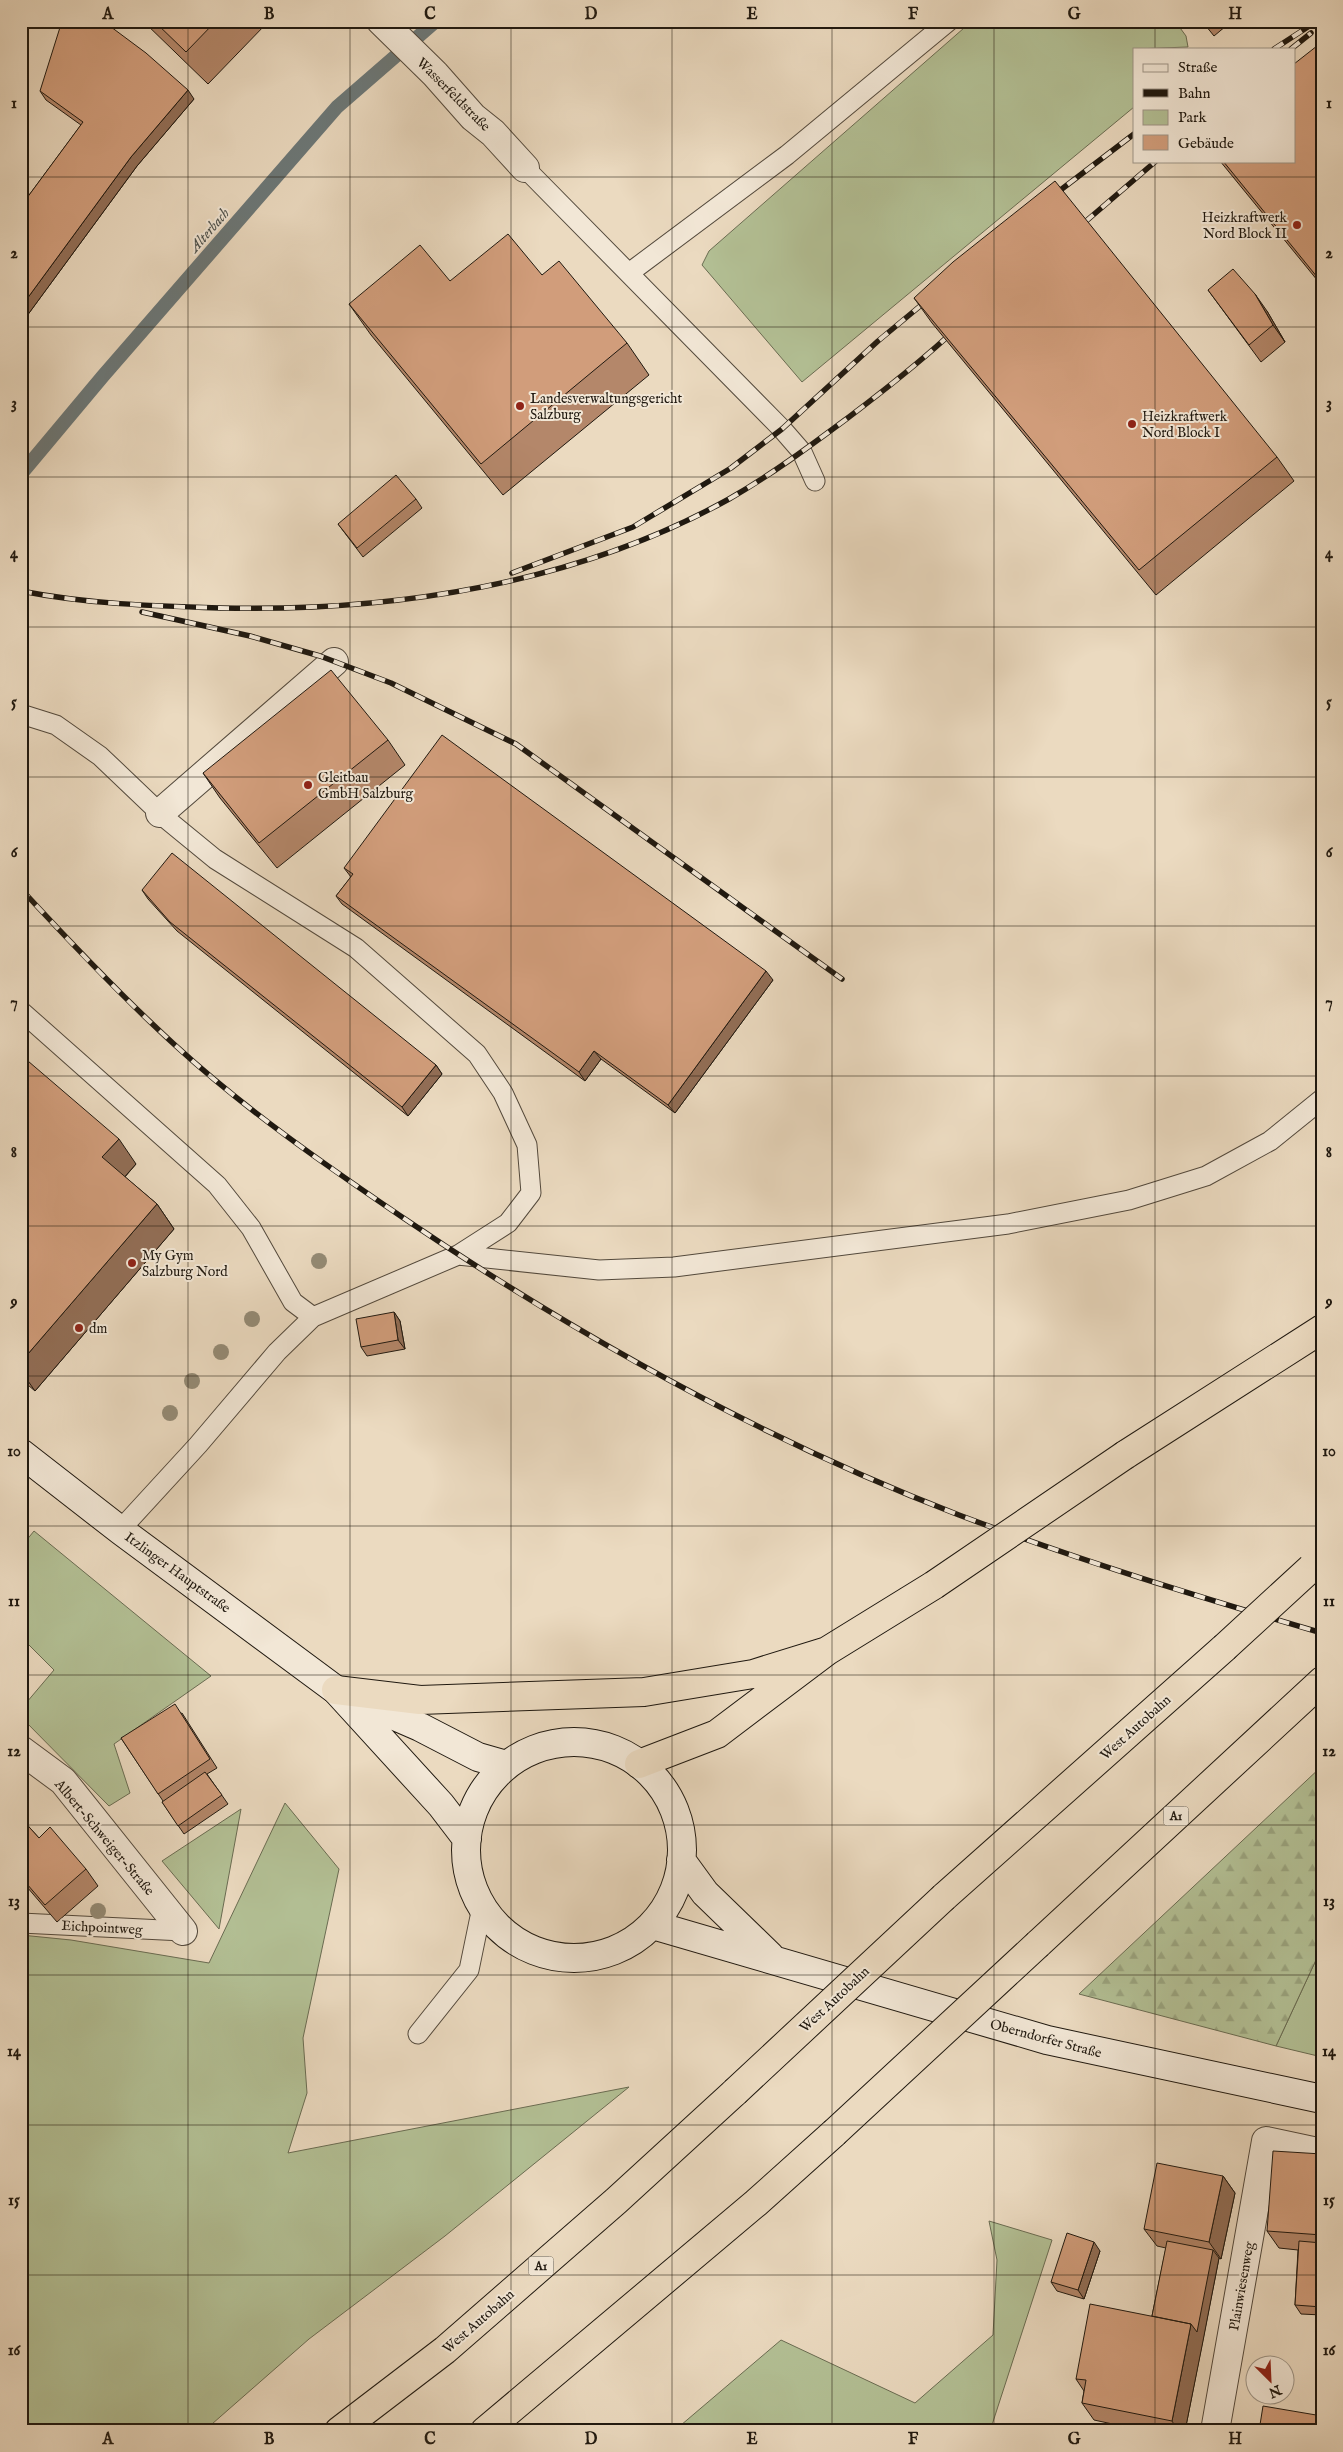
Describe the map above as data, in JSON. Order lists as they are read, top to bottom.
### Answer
{
  "streets": {
    "highway": ["West Autobahn", "A1"],
    "main road": [
      "Wasserfeldstraße",
      "Itzlinger Hauptstraße",
      "Albert-Schweiger-Straße",
      "Oberndorfer Straße",
      "Plainwiesenweg"
    ],
    "lane": ["Eichpointweg"]
  },
  "crossings": [
    ["Albert-Schweiger-Straße", "Eichpointweg"]
  ],
  "water": ["Alterbach"],
  "places": [
    "Heizkraftwerk Nord Block II",
    "Landesverwaltungsgericht Salzburg",
    "Heizkraftwerk Nord Block I",
    "Gleitbau GmbH Salzburg",
    "My Gym Salzburg Nord",
    "dm"
  ],
  "legend": [
    "Straße",
    "Bahn",
    "Park",
    "Gebäude"
  ],
  "north": "bottom right",
  "grid": {
    "columns": [
      "A",
      "B",
      "C",
      "D",
      "E",
      "F",
      "G",
      "H"
    ],
    "rows": [
      "1",
      "2",
      "3",
      "4",
      "5",
      "6",
      "7",
      "8",
      "9",
      "10",
      "11",
      "12",
      "13",
      "14",
      "15",
      "16"
    ]
  }
}
